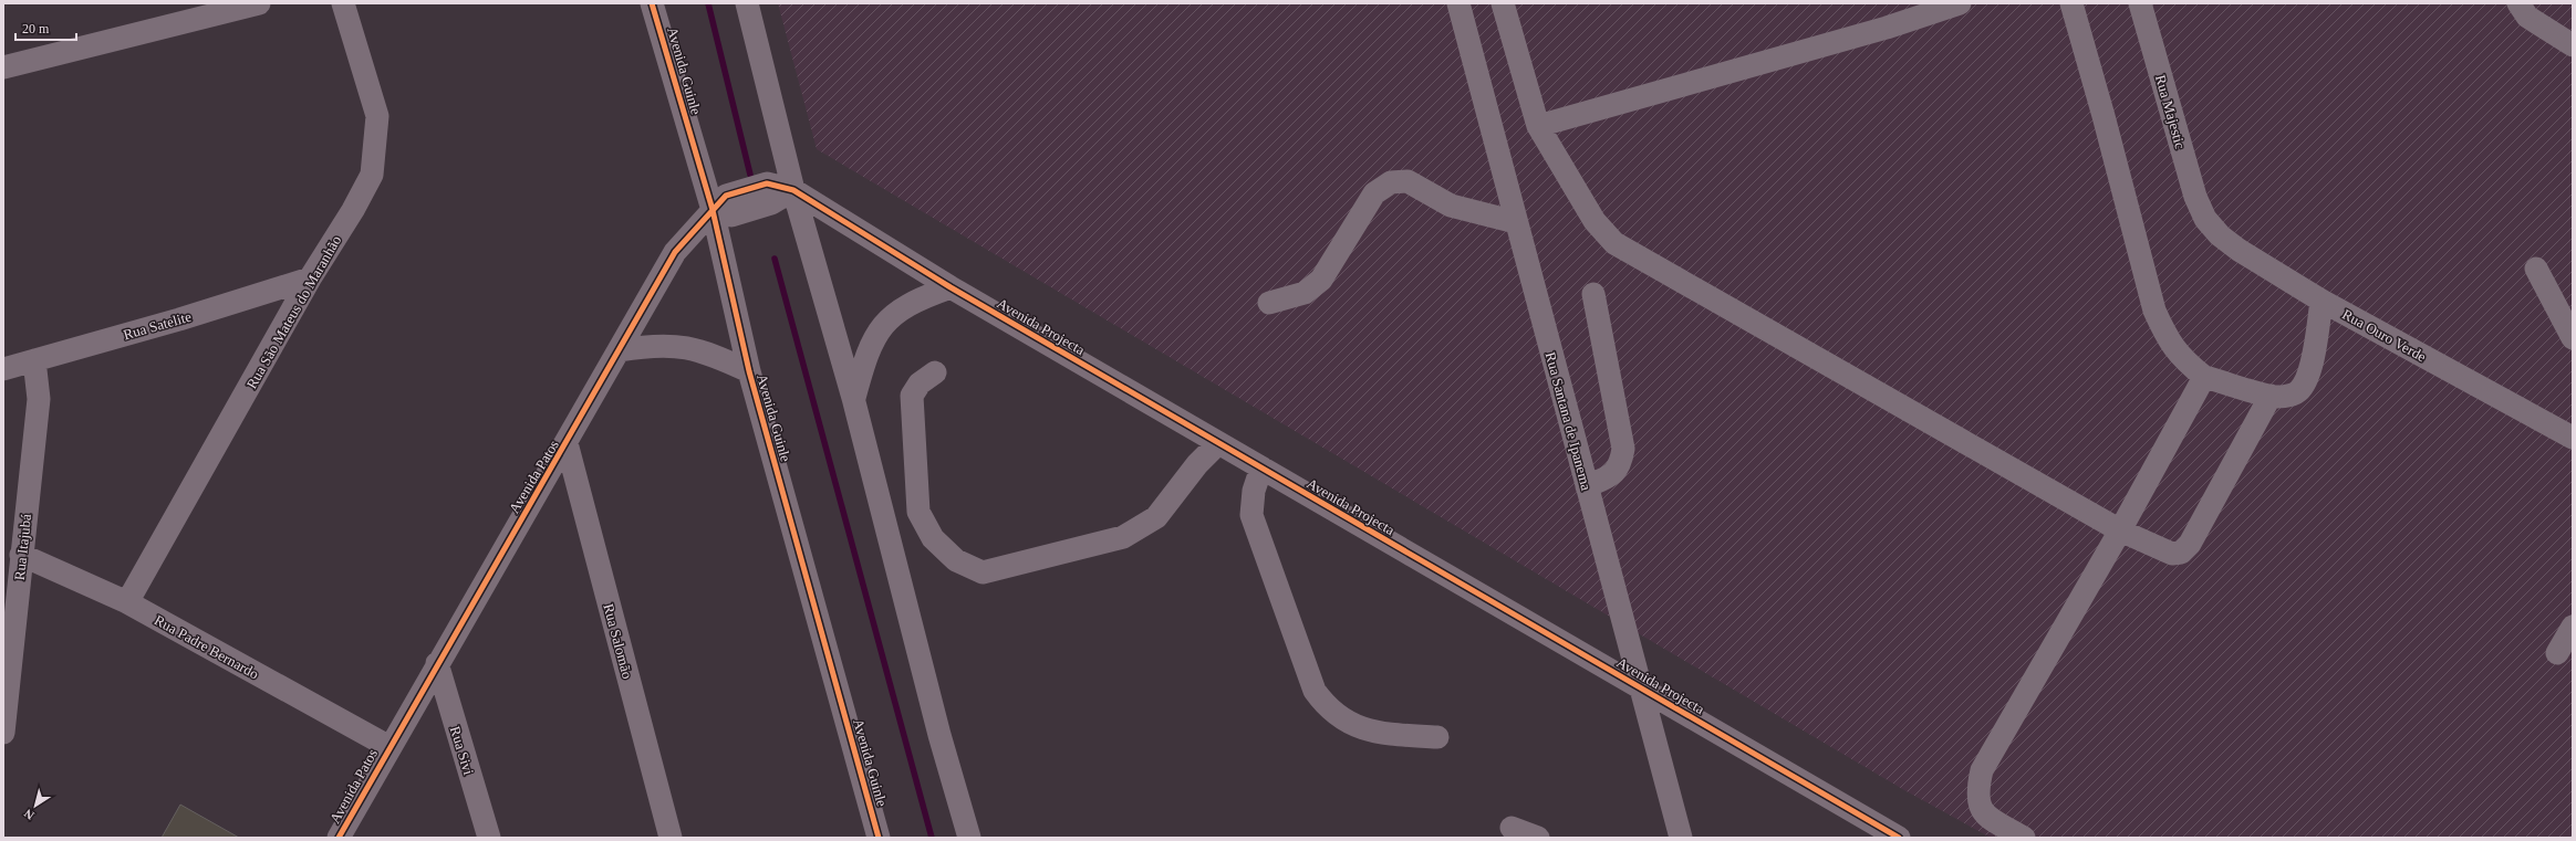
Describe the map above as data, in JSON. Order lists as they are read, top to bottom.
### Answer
{
  "streets": {
    "street": [
      "Avenida Guinle",
      "Rua Majestic",
      "Rua São Mateus do Maranhão",
      "Rua Satelite",
      "Avenida Projecta",
      "Rua Ouro Verde",
      "Rua Santana de Ipanema",
      "Avenida Patos",
      "Rua Itajubá",
      "Rua Salomão",
      "Rua Padre Bernardo",
      "Rua Sivi"
    ]
  },
  "crossings": [
    ["Avenida Guinle", "Avenida Patos"],
    ["Rua Majestic", "Rua Ouro Verde"],
    ["Rua São Mateus do Maranhão", "Rua Satelite"],
    ["Rua São Mateus do Maranhão", "Rua Padre Bernardo"],
    ["Rua Satelite", "Rua Itajubá"],
    ["Avenida Projecta", "Rua Santana de Ipanema"],
    ["Avenida Patos", "Rua Salomão"],
    ["Avenida Patos", "Rua Padre Bernardo"],
    ["Avenida Patos", "Rua Sivi"],
    ["Rua Itajubá", "Rua Padre Bernardo"]
  ],
  "scale_bar": "20 m",
  "north": "bottom left"
}
